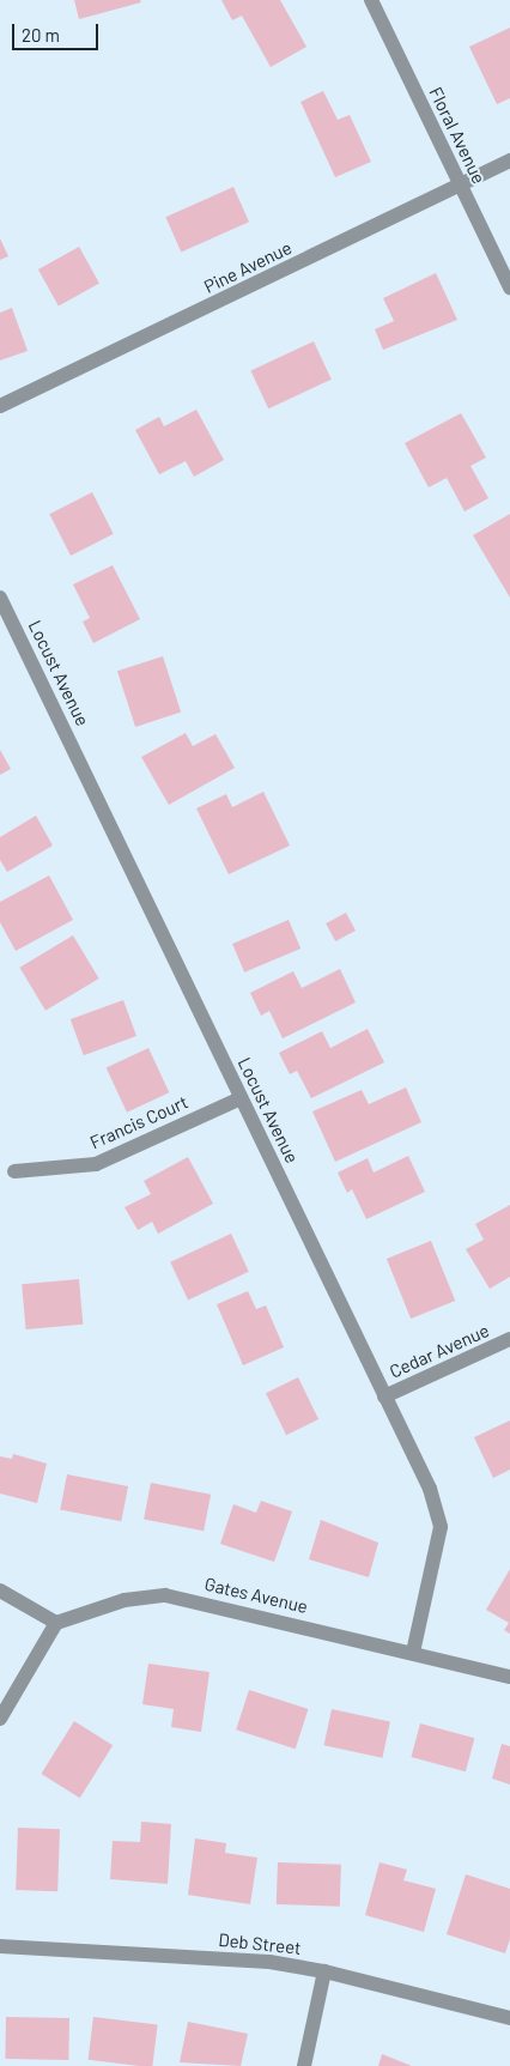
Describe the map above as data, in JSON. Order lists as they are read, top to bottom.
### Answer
{
  "streets": {
    "street": [
      "Floral Avenue",
      "Pine Avenue",
      "Locust Avenue",
      "Francis Court",
      "Cedar Avenue",
      "Gates Avenue",
      "Deb Street"
    ]
  },
  "crossings": [
    ["Floral Avenue", "Pine Avenue"],
    ["Locust Avenue", "Francis Court"],
    ["Locust Avenue", "Cedar Avenue"],
    ["Locust Avenue", "Gates Avenue"]
  ],
  "scale_bar": "20 m"
}
